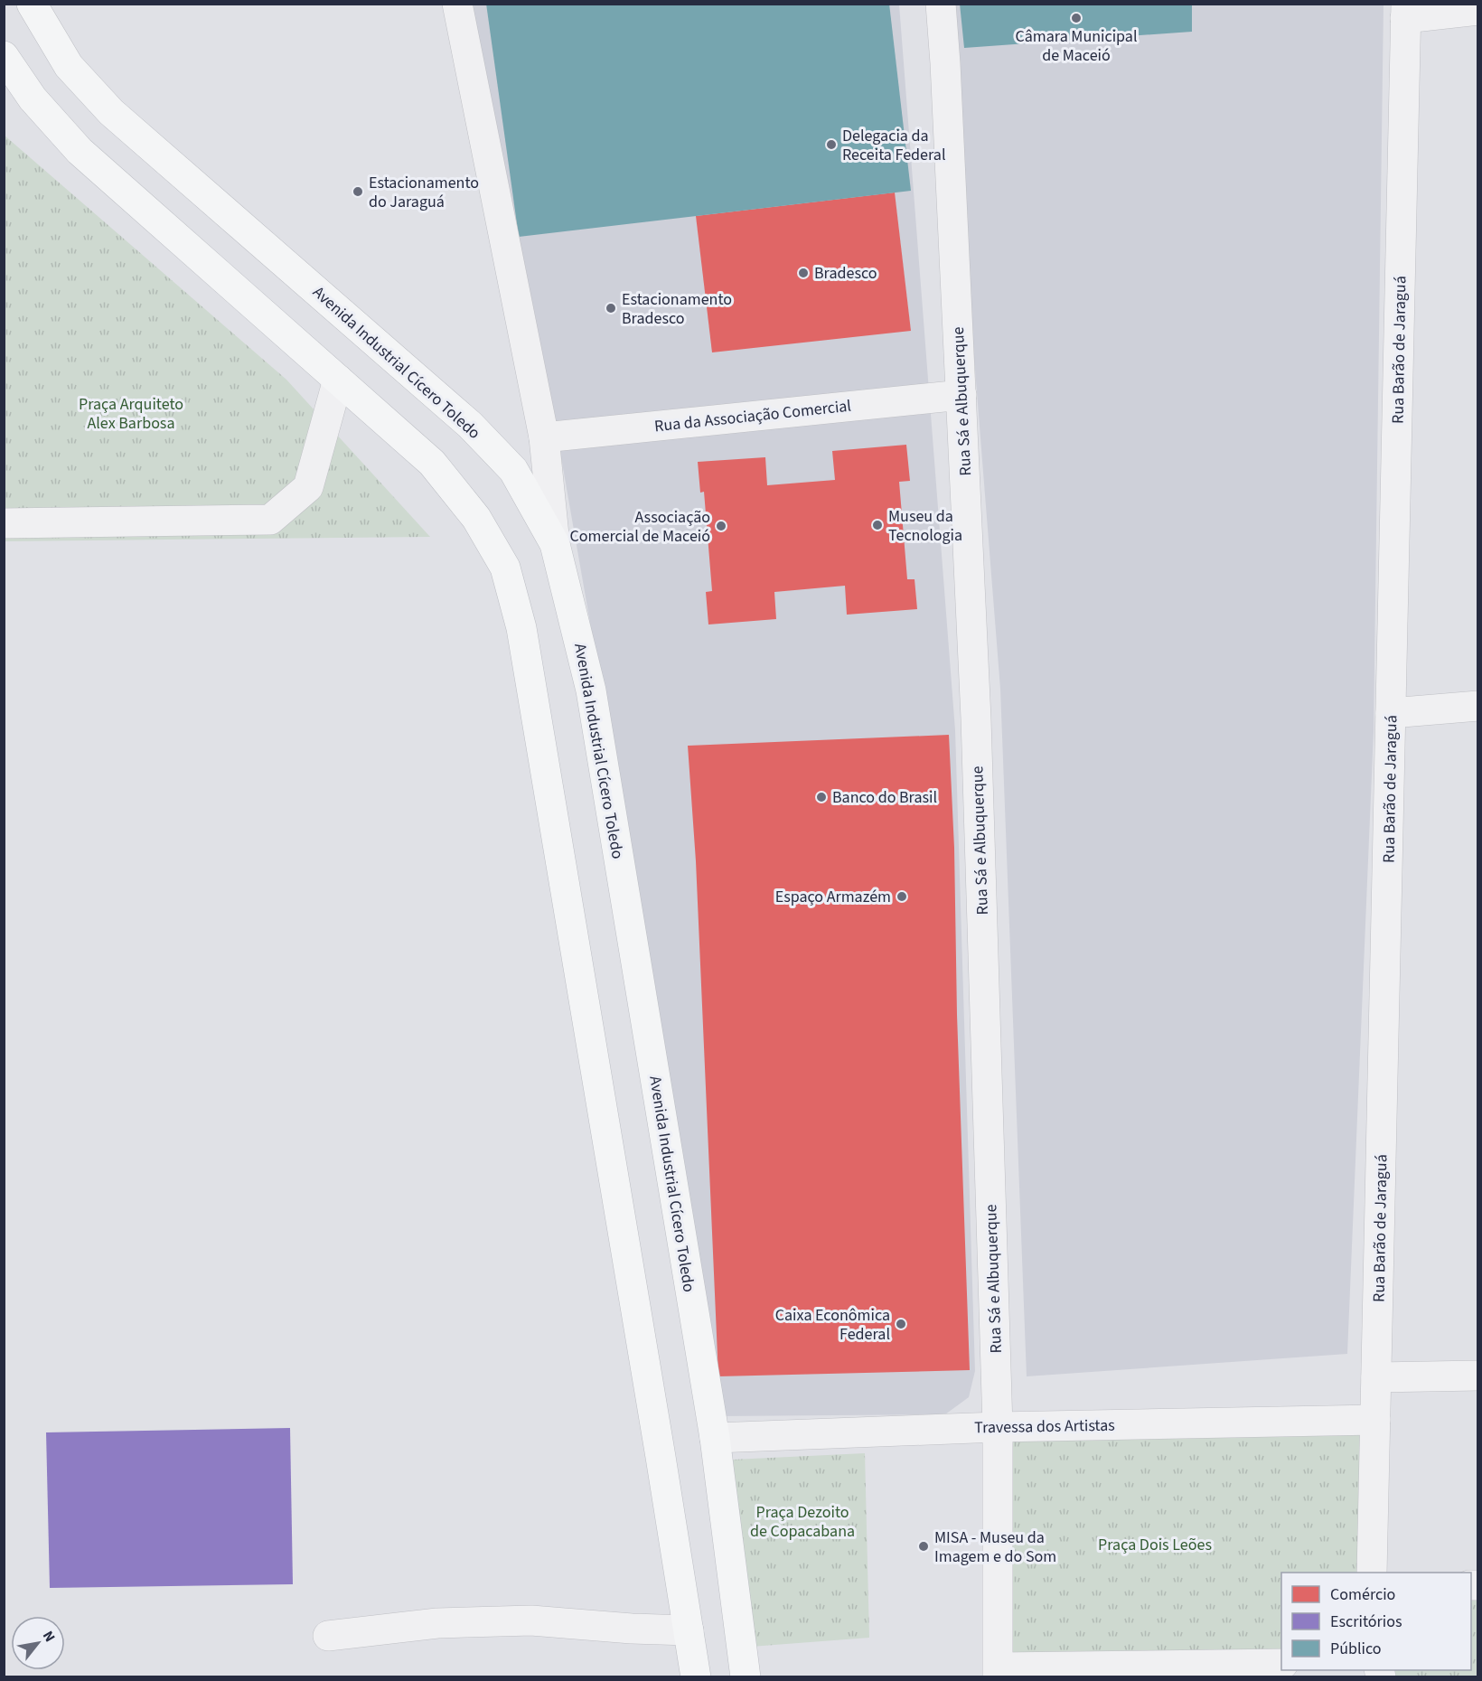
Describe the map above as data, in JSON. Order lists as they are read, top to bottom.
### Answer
{
  "streets": {
    "main road": ["Avenida Industrial Cícero Toledo"],
    "street": [
      "Rua Barão de Jaraguá",
      "Rua Sá e Albuquerque",
      "Rua da Associação Comercial",
      "Travessa dos Artistas"
    ]
  },
  "crossings": [
    ["Rua Barão de Jaraguá", "Travessa dos Artistas"],
    ["Avenida Industrial Cícero Toledo", "Travessa dos Artistas"],
    ["Rua Sá e Albuquerque", "Rua da Associação Comercial"],
    ["Rua Sá e Albuquerque", "Travessa dos Artistas"]
  ],
  "parks": ["Praça Arquiteto Alex Barbosa", "Praça Dezoito de Copacabana", "Praça Dois Leões"],
  "places": [
    "Câmara Municipal de Maceió",
    "Delegacia da Receita Federal",
    "Estacionamento do Jaraguá",
    "Bradesco",
    "Estacionamento Bradesco",
    "Museu da Tecnologia",
    "Associação Comercial de Maceió",
    "Banco do Brasil",
    "Espaço Armazém",
    "Caixa Econômica Federal",
    "MISA - Museu da Imagem e do Som"
  ],
  "legend": ["Comércio", "Escritórios", "Público"],
  "north": "top right"
}
